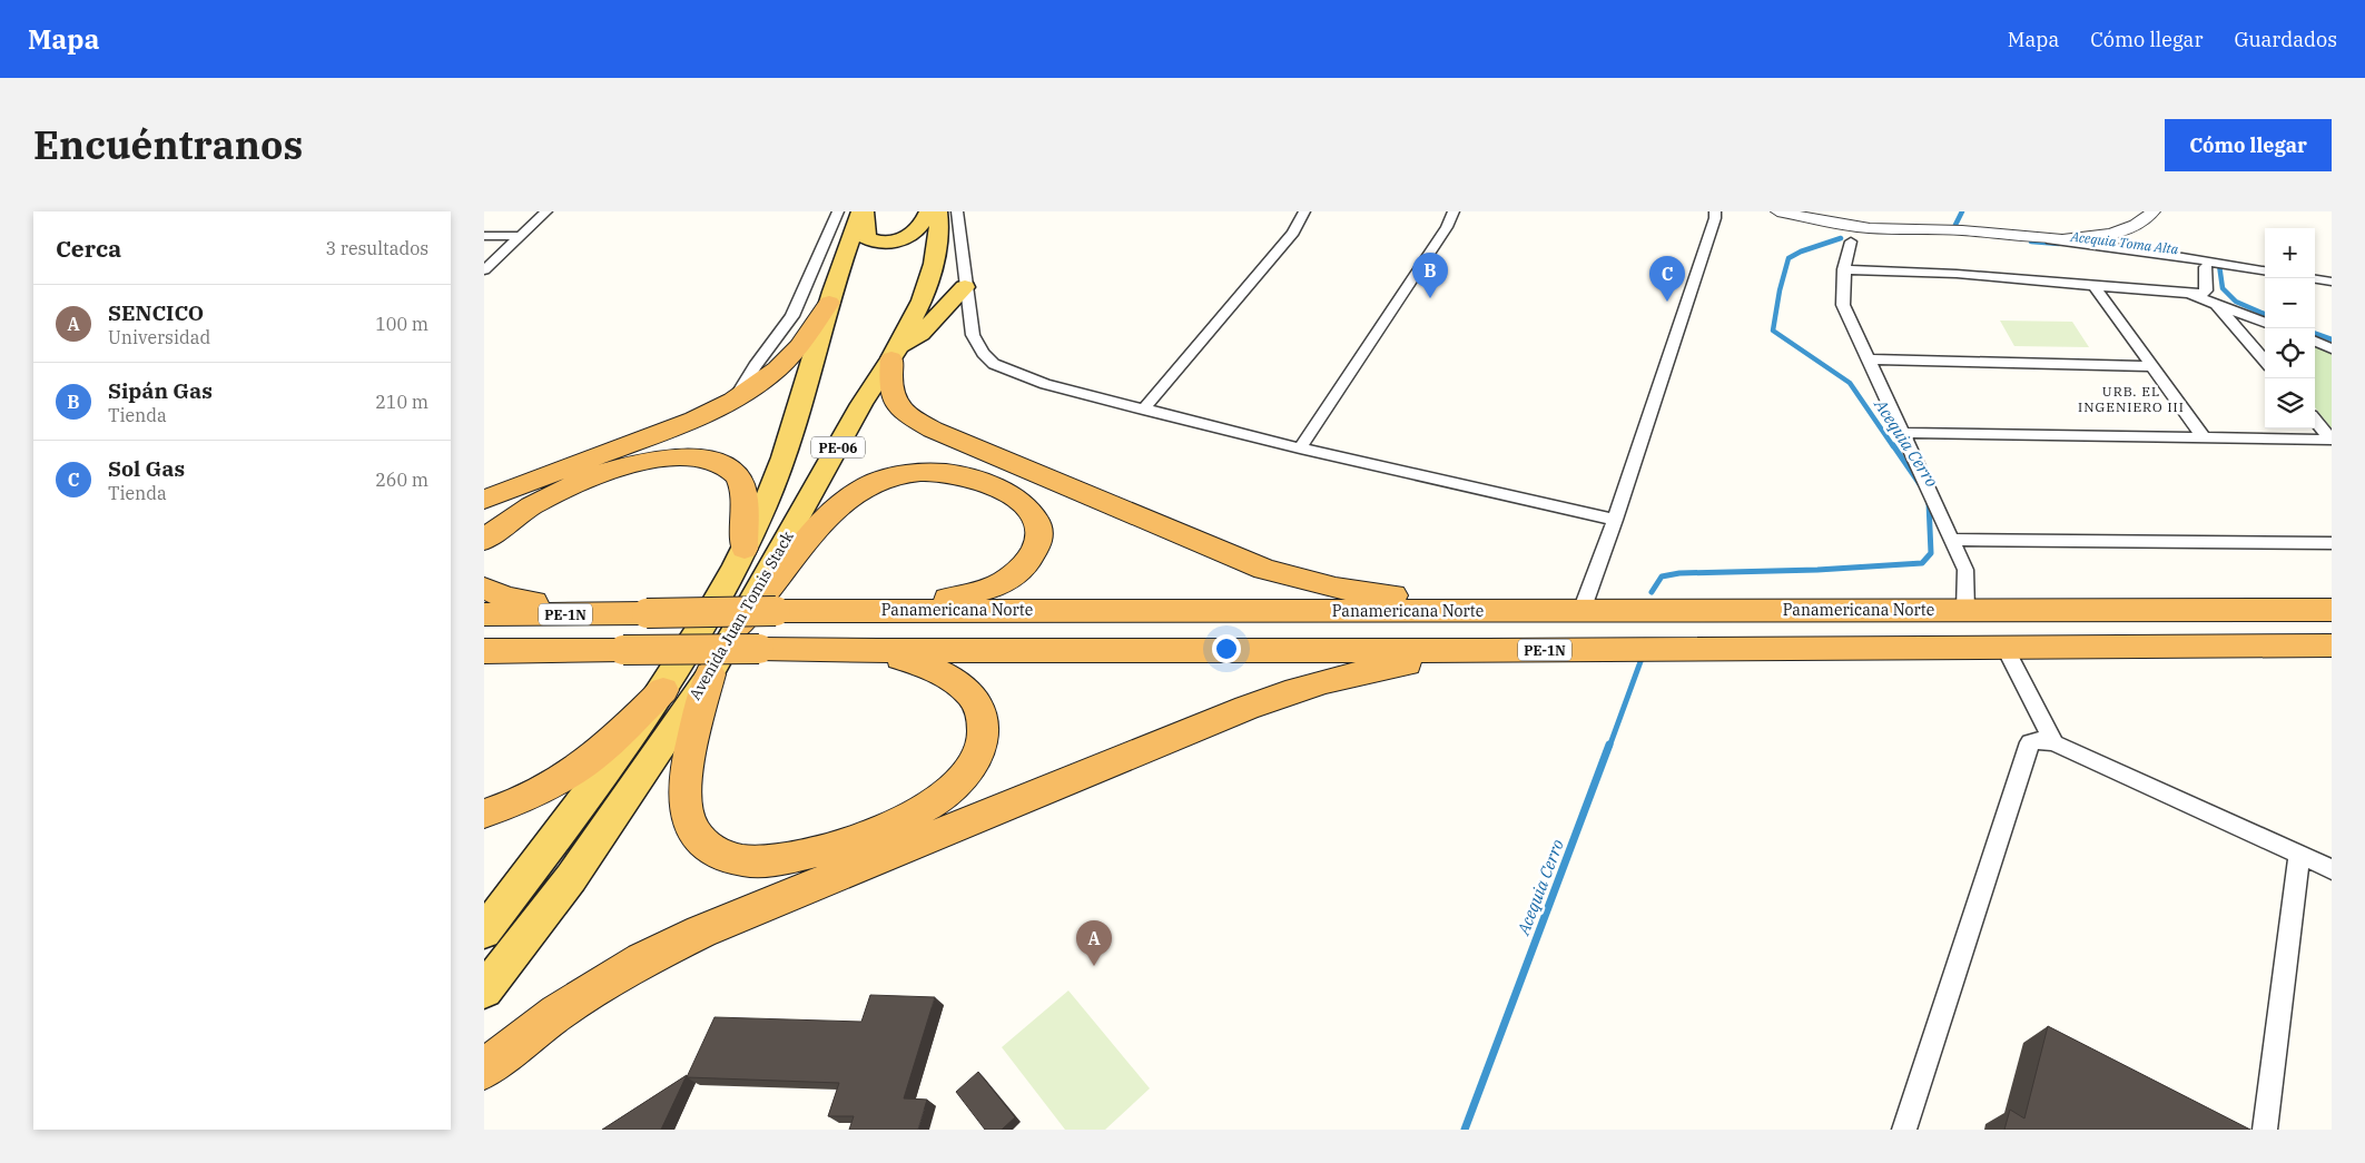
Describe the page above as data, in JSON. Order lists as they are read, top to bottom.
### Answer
{
  "streets": {
    "highway": ["Panamericana Norte", "PE-1N"],
    "main road": ["PE-06", "Avenida Juan Tomis Stack"]
  },
  "districts": ["URB. EL INGENIERO III"],
  "water": ["Acequia Toma Alta", "Acequia Cerro"],
  "page": {
    "header": "Mapa",
    "nav": ["Mapa", "Cómo llegar", "Guardados"],
    "title": "Encuéntranos",
    "buttons": "Cómo llegar",
    "heading": ["Cerca", "3 resultados"],
    "map_buttons": ["+", "−"],
    "pins": ["B", "C", "A"],
    "list": [
      {
        "mark": "A",
        "name": "SENCICO",
        "note": "Universidad",
        "value": "100 m"
      },
      {
        "mark": "B",
        "name": "Sipán Gas",
        "note": "Tienda",
        "value": "210 m"
      },
      {
        "mark": "C",
        "name": "Sol Gas",
        "note": "Tienda",
        "value": "260 m"
      }
    ]
  }
}
